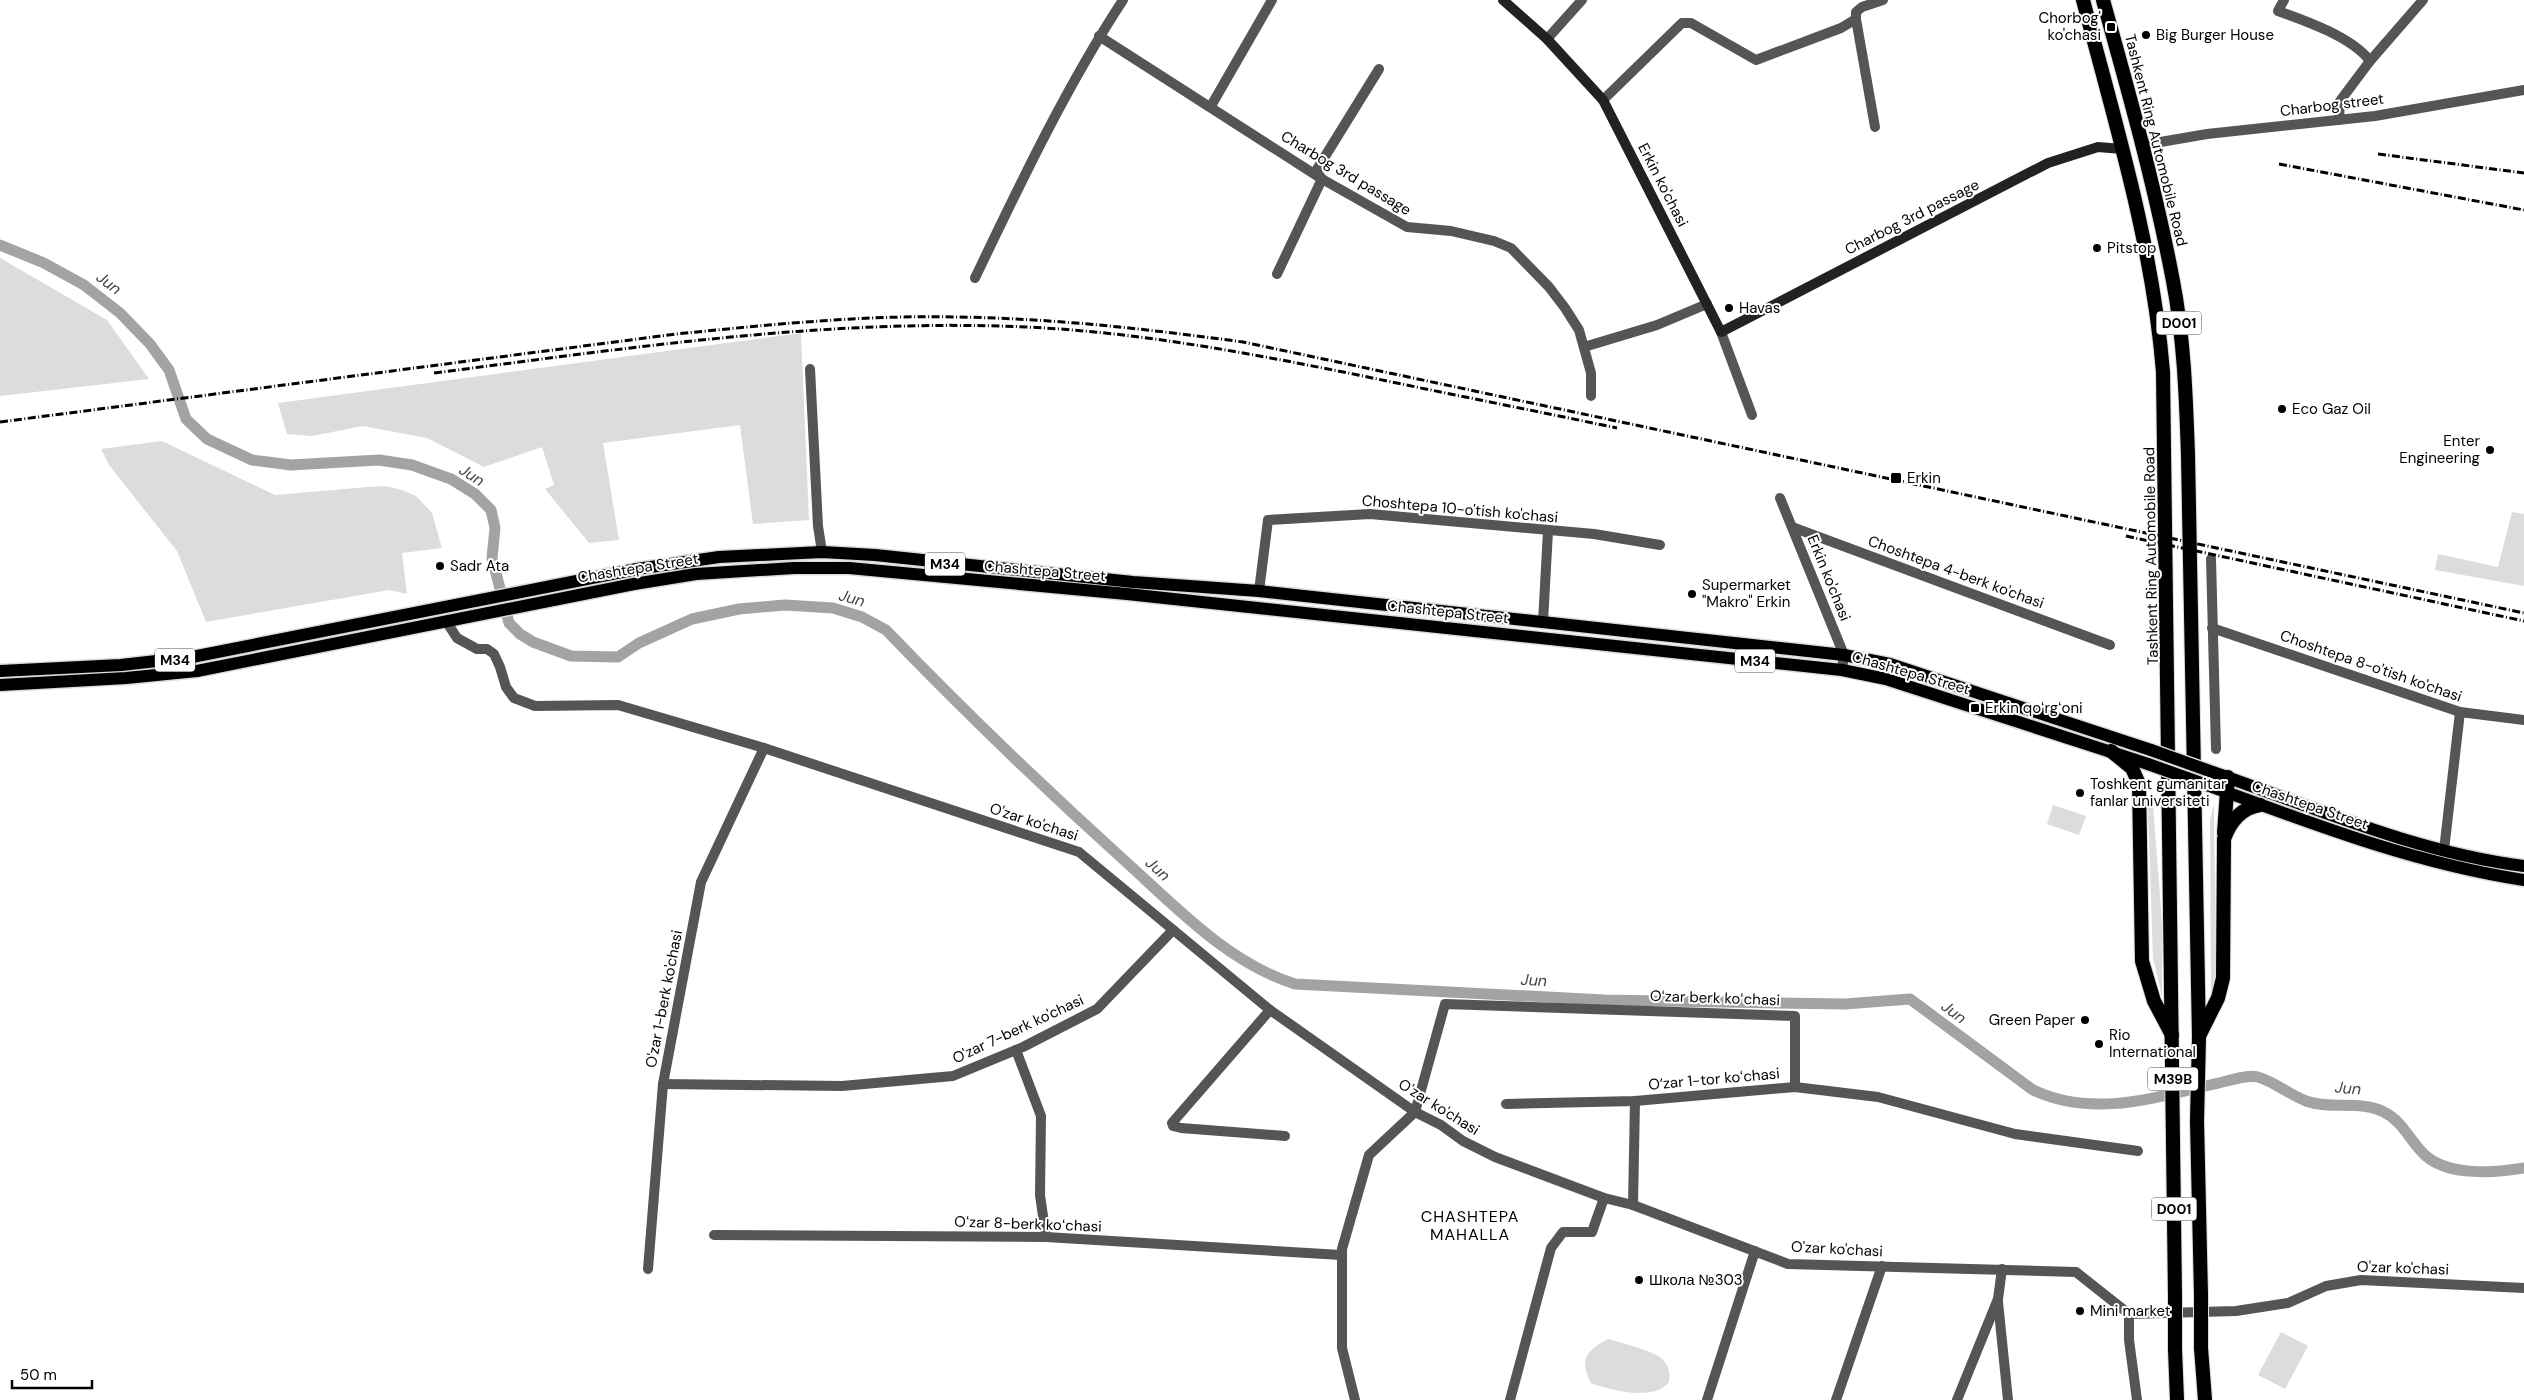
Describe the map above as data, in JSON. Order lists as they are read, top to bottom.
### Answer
{
  "streets": {
    "highway": ["Tashkent Ring Automobile Road", "D001", "M39B"],
    "main road": [
      "Erkin ko'chasi",
      "Charbog 3rd passage",
      "M34",
      "Chashtepa Street"
    ],
    "street": [
      "Charbog street",
      "Chаrbog 3rd passage",
      "Choshtepa 10-o'tish ko'chasi",
      "Choshtepa 4-berk ko'chasi",
      "Choshtepa 8-o'tish ko'chasi",
      "O'zar ko'chasi",
      "Oʻzar berk koʻchasi",
      "O'zar 1-berk ko'chasi",
      "O'zar 7-berk ko'chasi",
      "O‘zar 1-tor koʻchasi",
      "Oʻzar 8-berk koʻchasi"
    ]
  },
  "crossings": [
    ["Charbog street", "Tashkent Ring Automobile Road"],
    ["Tashkent Ring Automobile Road", "Charbog 3rd passage"],
    ["Tashkent Ring Automobile Road", "D001"],
    ["Erkin ko'chasi", "Charbog 3rd passage"],
    ["Erkin ko'chasi", "Chashtepa Street"],
    ["Erkin ko'chasi", "Choshtepa 4-berk ko'chasi"],
    ["Choshtepa 10-o'tish ko'chasi", "Chashtepa Street"],
    ["Chashtepa Street", "O'zar ko'chasi"],
    ["O'zar ko'chasi", "Oʻzar berk koʻchasi"],
    ["O'zar ko'chasi", "O'zar 1-berk ko'chasi"],
    ["O'zar ko'chasi", "O'zar 7-berk ko'chasi"],
    ["O'zar ko'chasi", "O‘zar 1-tor koʻchasi"],
    ["Oʻzar berk koʻchasi", "O‘zar 1-tor koʻchasi"],
    ["O'zar 1-berk ko'chasi", "O'zar 7-berk ko'chasi"]
  ],
  "districts": ["CHASHTEPA MAHALLA"],
  "water": ["Jun"],
  "places": {
    "transit": ["Chorbog' ko'chasi", "Erkin", "Erkin qoʻrgʻoni"],
    "other": [
      "Big Burger House",
      "Pitstop",
      "Havas",
      "Eco Gaz Oil",
      "Enter Engineering",
      "Sadr Ata",
      "Supermarket \"Makro\" Erkin",
      "Toshkent gumanitar fanlar universiteti",
      "Green Paper",
      "Rio International",
      "Школа №303",
      "Mini market"
    ]
  },
  "scale_bar": "50 m"
}
